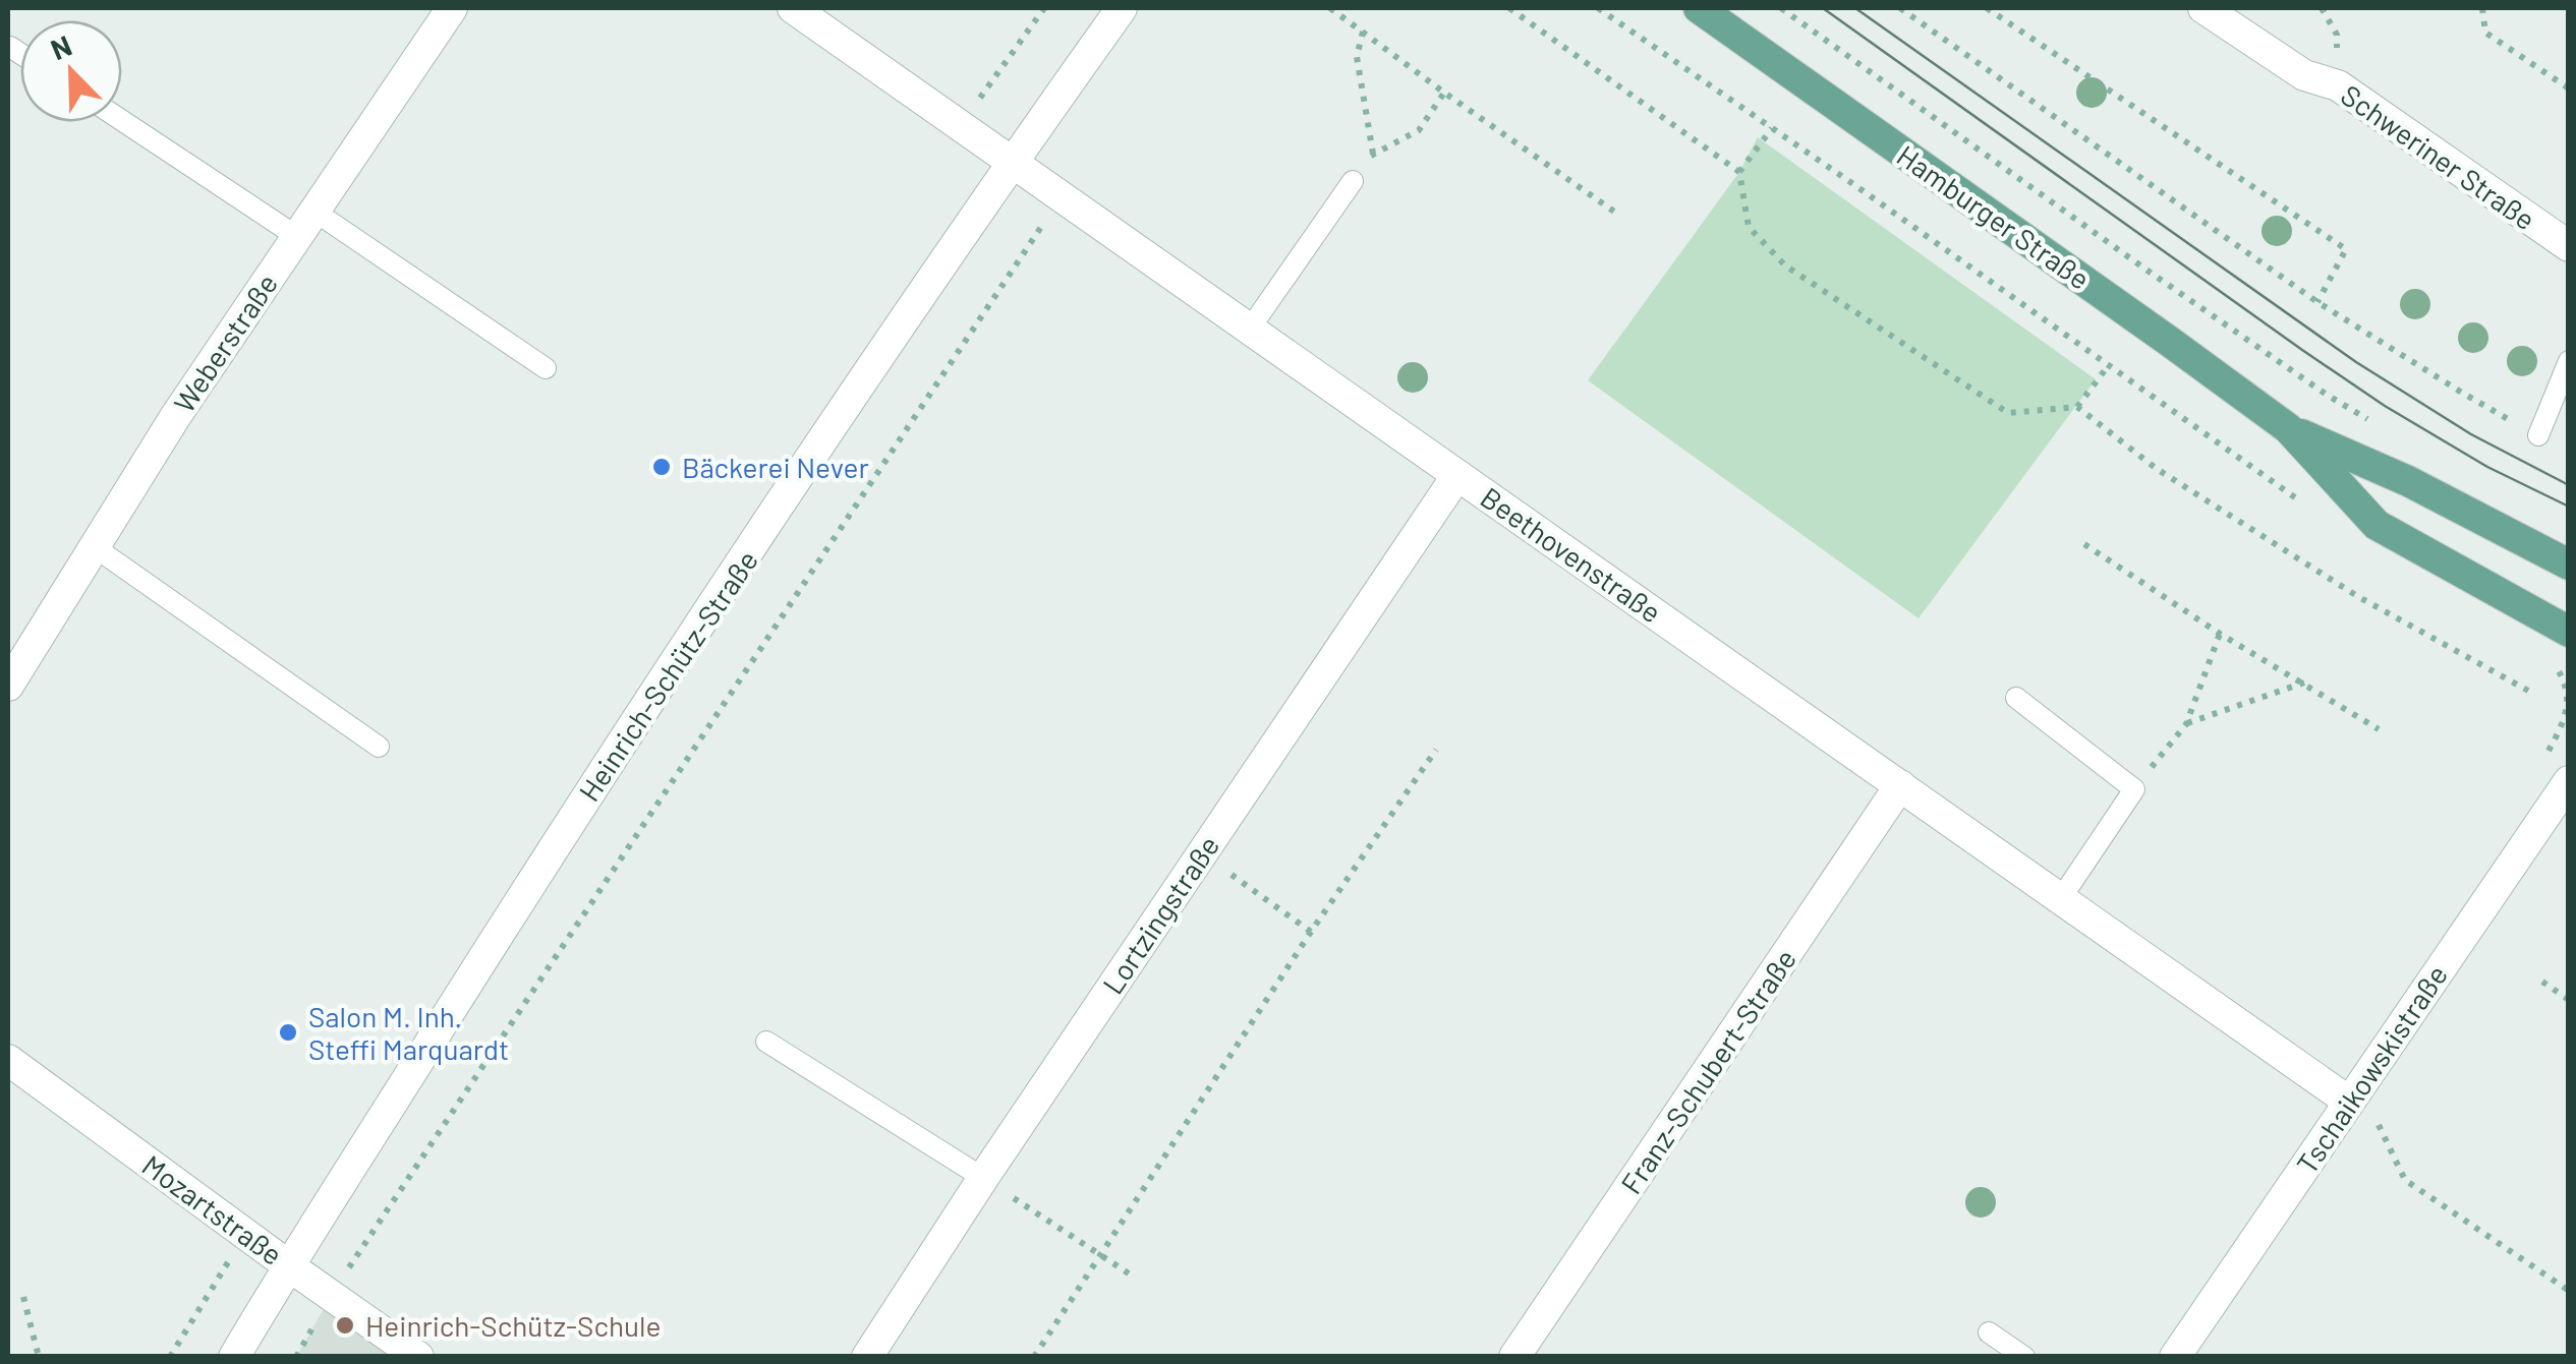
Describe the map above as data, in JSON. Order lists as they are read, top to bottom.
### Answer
{
  "streets": {
    "main road": ["Hamburger Straße"],
    "street": [
      "Schweriner Straße",
      "Weberstraße",
      "Beethovenstraße",
      "Heinrich-Schütz-Straße",
      "Lortzingstraße",
      "Tschaikowskistraße",
      "Franz-Schubert-Straße",
      "Mozartstraße"
    ]
  },
  "crossings": [
    ["Beethovenstraße", "Heinrich-Schütz-Straße"],
    ["Beethovenstraße", "Lortzingstraße"],
    ["Beethovenstraße", "Tschaikowskistraße"],
    ["Beethovenstraße", "Franz-Schubert-Straße"],
    ["Heinrich-Schütz-Straße", "Mozartstraße"]
  ],
  "places": ["Bäckerei Never", "Salon M. Inh. Steffi Marquardt", "Heinrich-Schütz-Schule"],
  "north": "top left"
}
